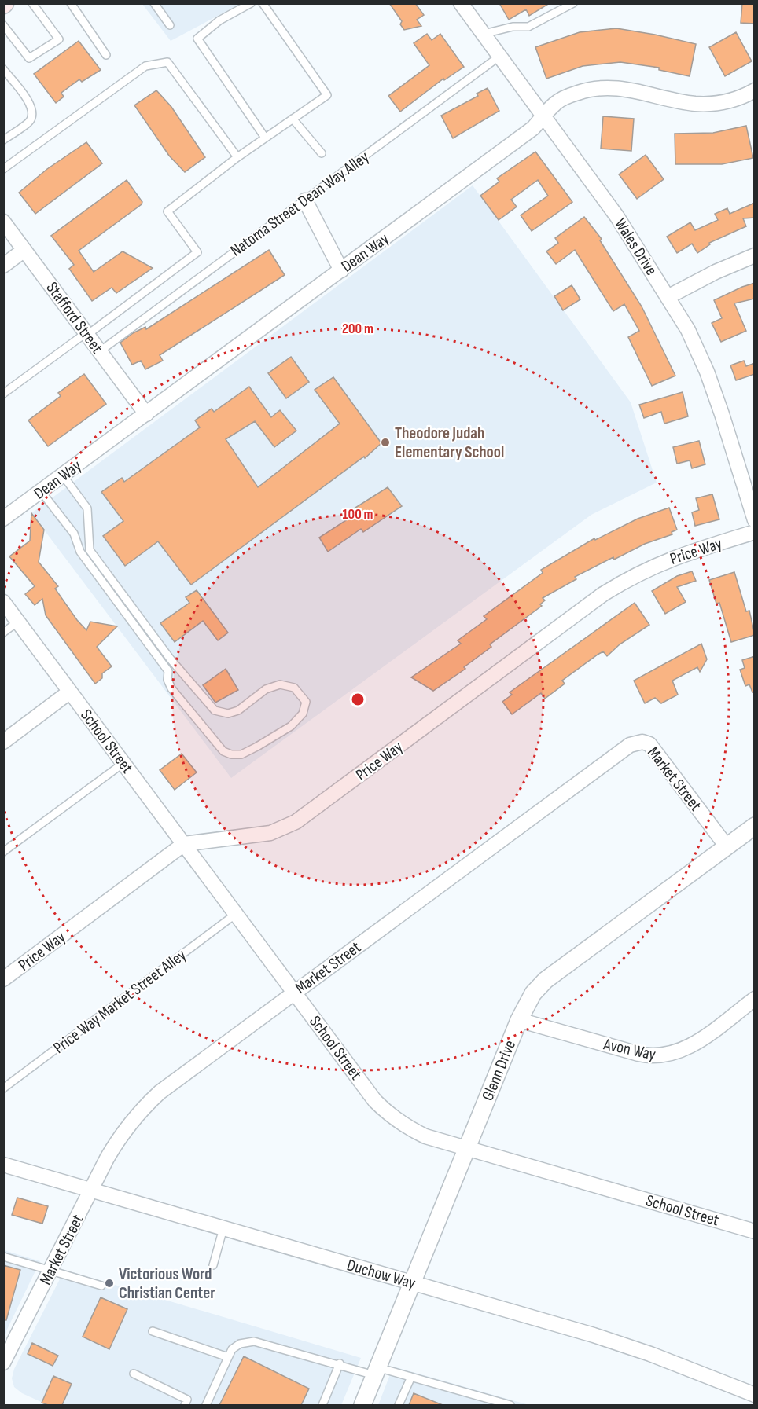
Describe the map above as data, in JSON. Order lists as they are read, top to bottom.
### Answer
{
  "streets": {
    "street": [
      "Wales Drive",
      "Dean Way",
      "Stafford Street",
      "Price Way",
      "School Street",
      "Market Street",
      "Avon Way",
      "Glenn Drive",
      "Duchow Way"
    ],
    "lane": ["Natoma Street Dean Way Alley", "Price Way Market Street Alley"]
  },
  "crossings": [
    ["Natoma Street Dean Way Alley", "Wales Drive"],
    ["Natoma Street Dean Way Alley", "Stafford Street"],
    ["Wales Drive", "Dean Way"],
    ["Dean Way", "Stafford Street"],
    ["Price Way", "School Street"],
    ["School Street", "Market Street"],
    ["School Street", "Price Way Market Street Alley"],
    ["School Street", "Glenn Drive"],
    ["Market Street", "Glenn Drive"],
    ["Market Street", "Duchow Way"],
    ["Avon Way", "Glenn Drive"],
    ["Glenn Drive", "Duchow Way"]
  ],
  "places": ["Theodore Judah Elementary School", "Victorious Word Christian Center"],
  "rings": ["200 m", "100 m"]
}
